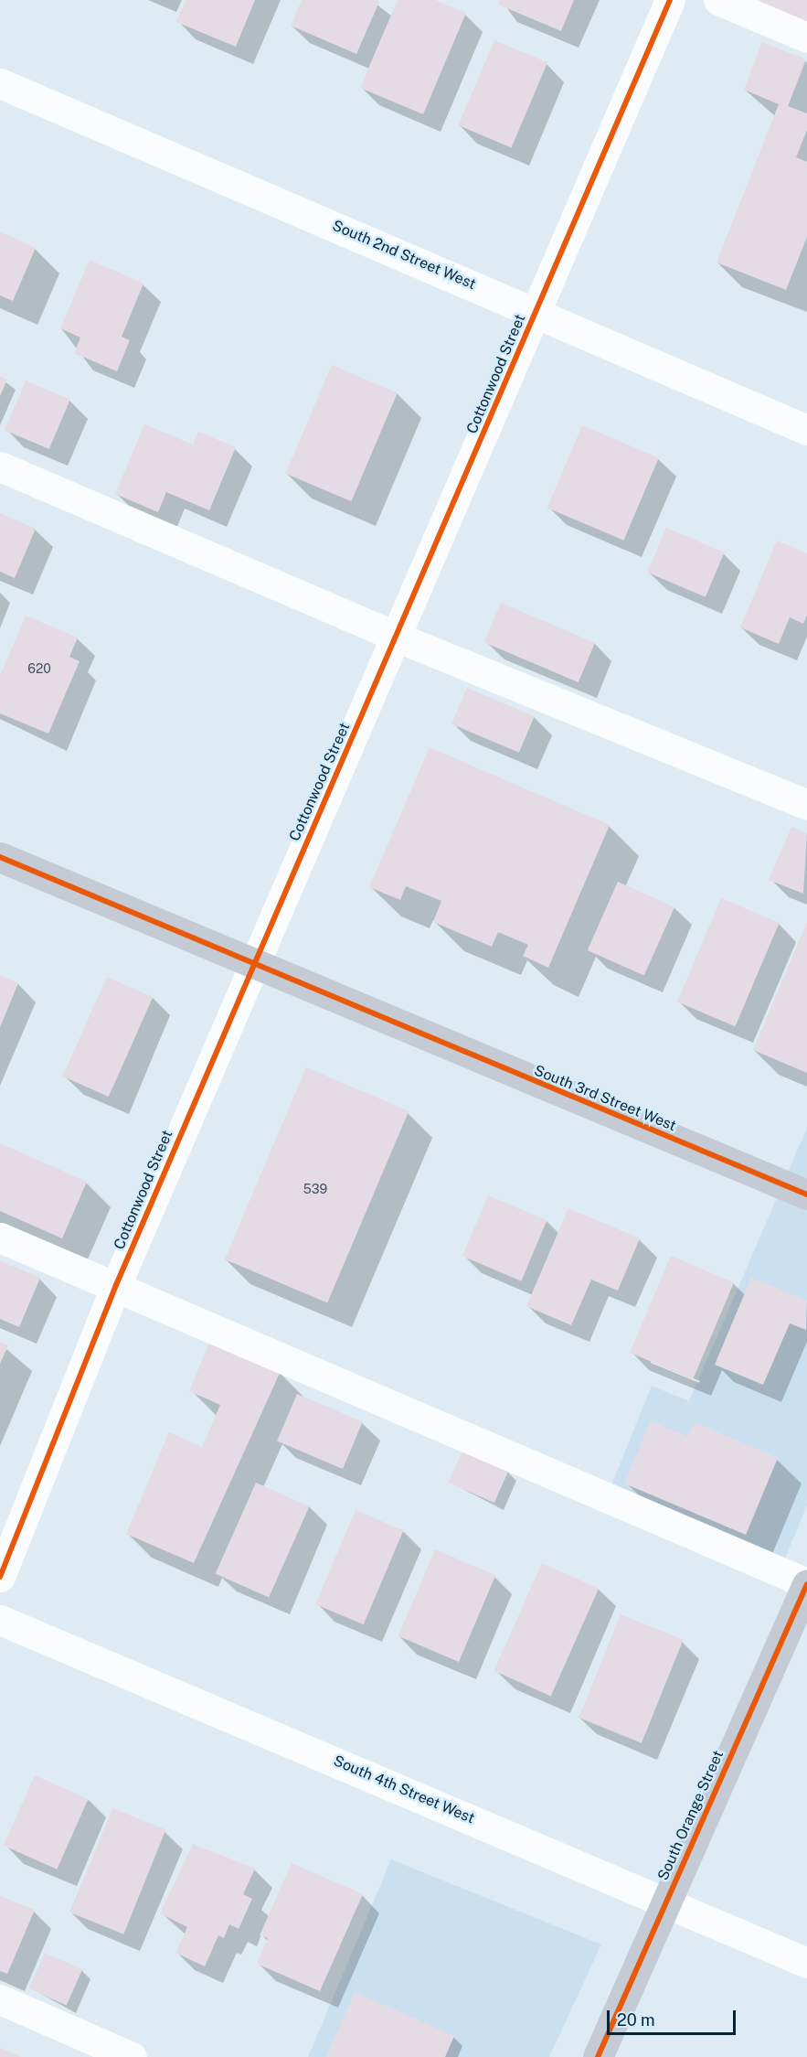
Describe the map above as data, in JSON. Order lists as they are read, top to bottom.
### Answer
{
  "streets": {
    "main road": ["South 3rd Street West", "South Orange Street"],
    "street": ["South 2nd Street West", "Cottonwood Street", "South 4th Street West"]
  },
  "crossings": [
    ["South 2nd Street West", "Cottonwood Street"],
    ["Cottonwood Street", "South 3rd Street West"],
    ["South 4th Street West", "South Orange Street"]
  ],
  "house_numbers": ["620", "539"],
  "scale_bar": "20 m"
}
